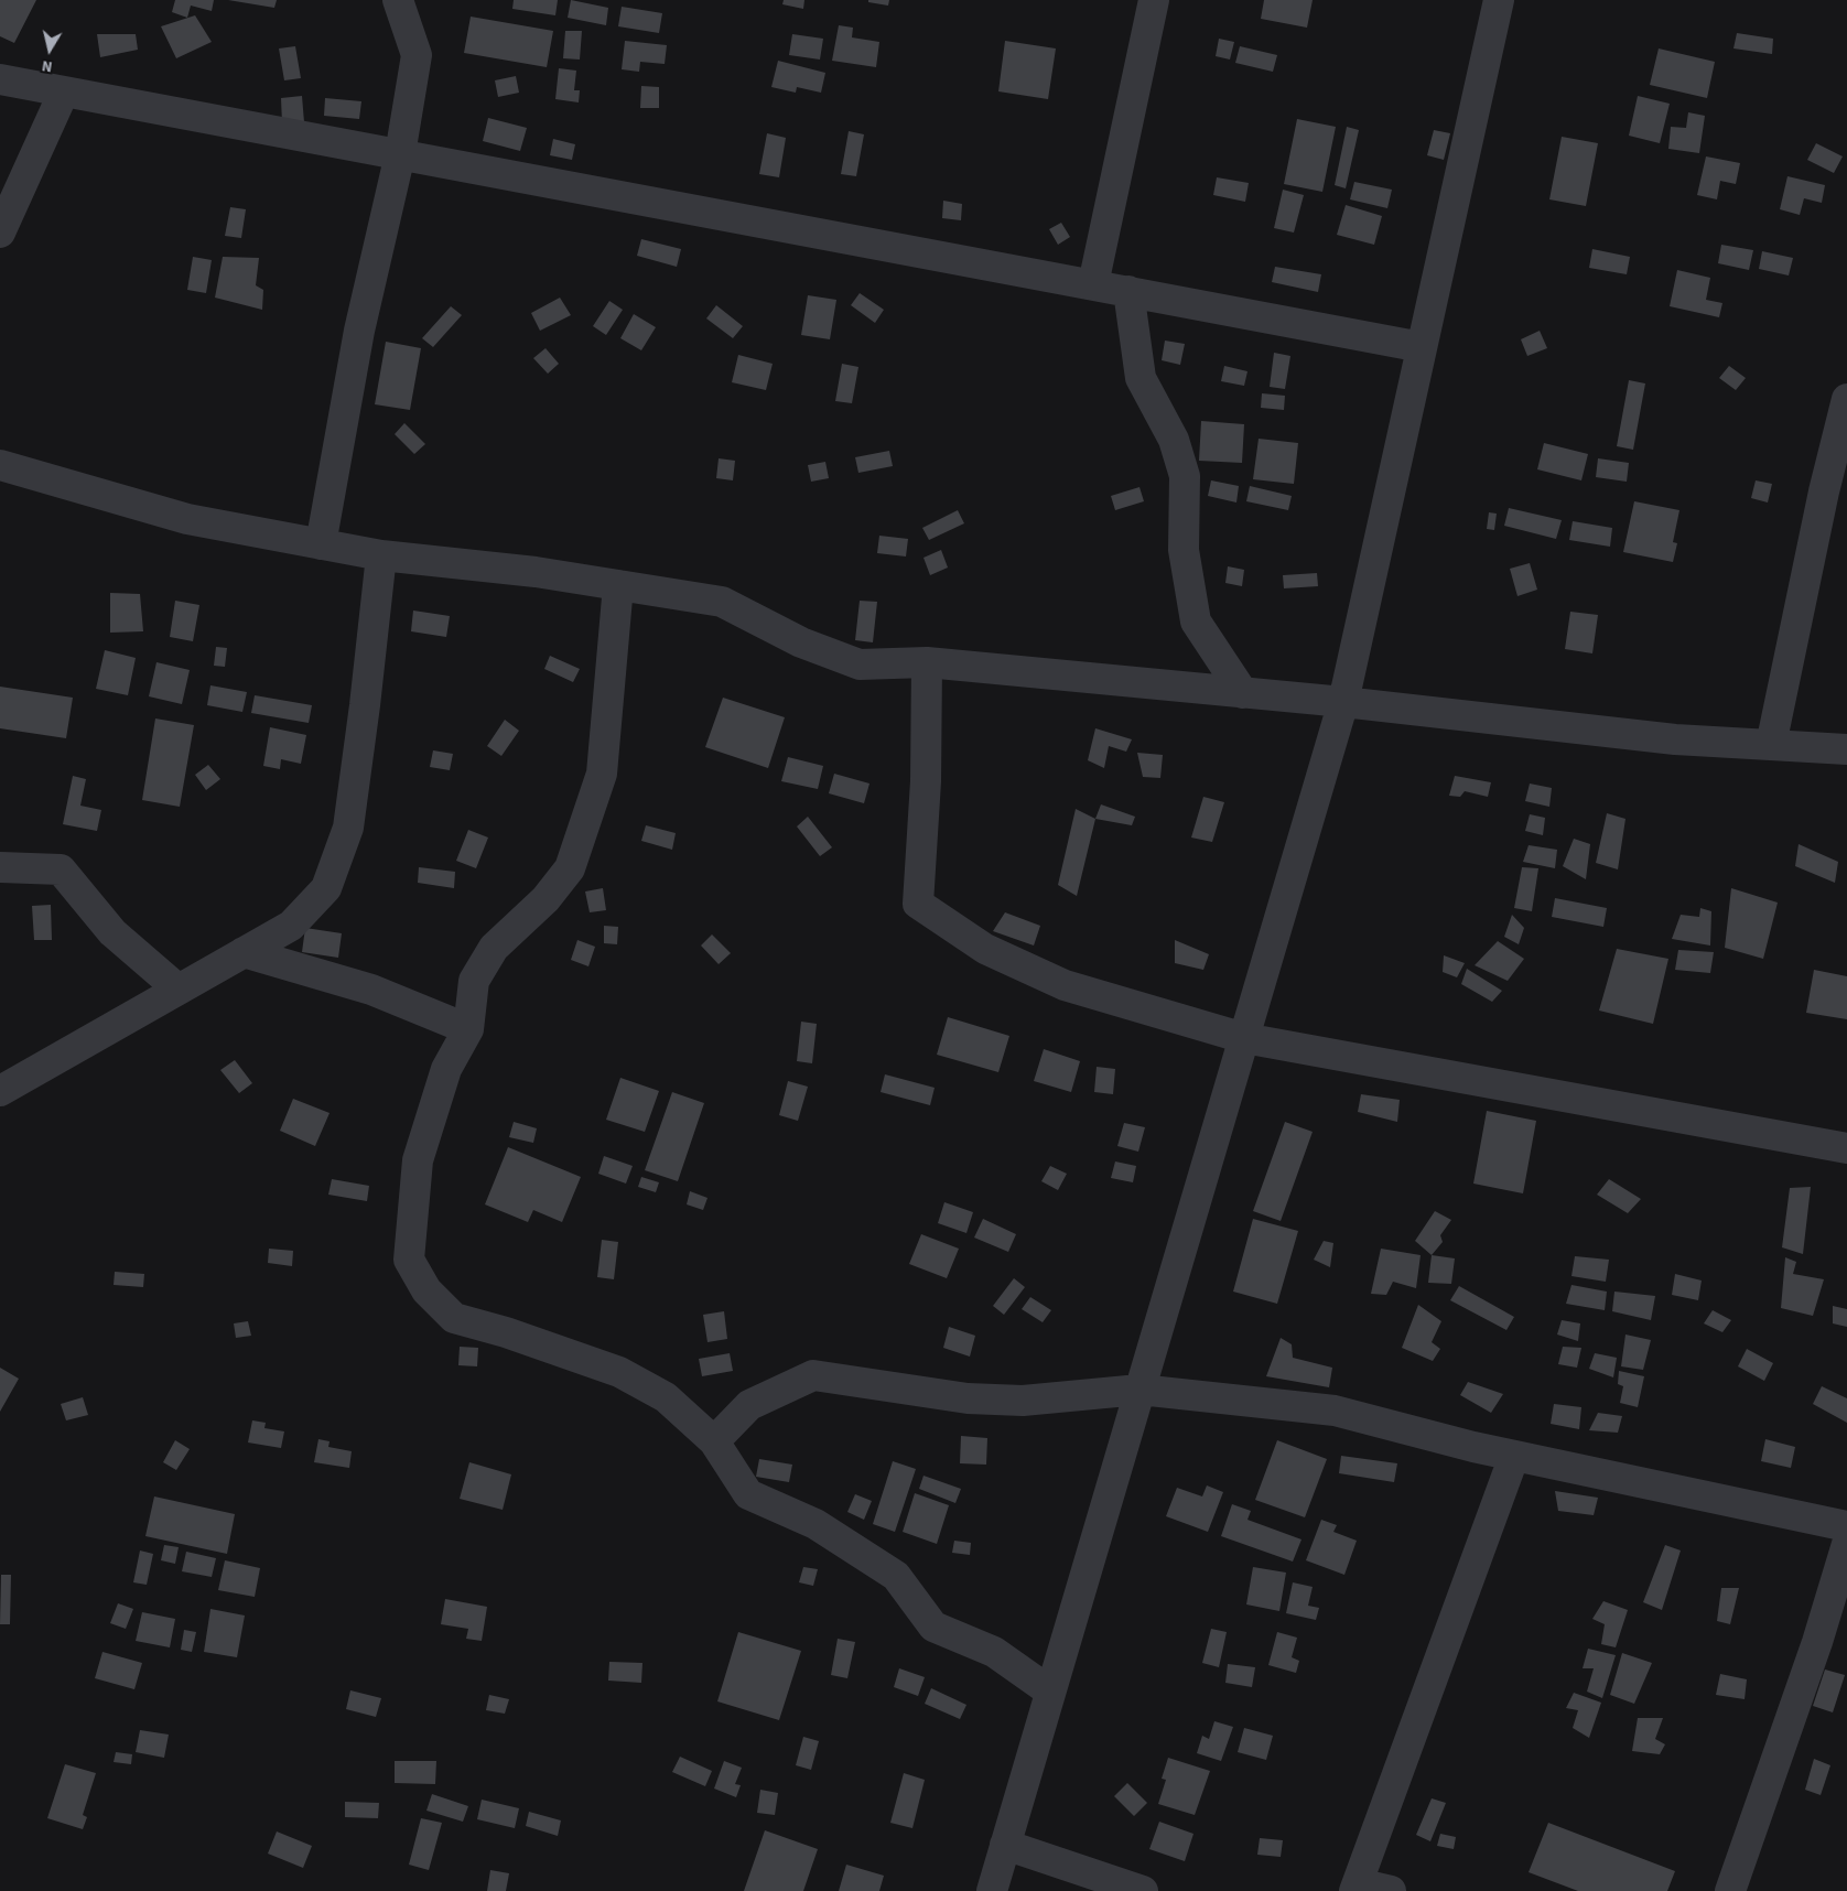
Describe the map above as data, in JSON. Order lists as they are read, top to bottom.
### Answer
{
  "north": "bottom"
}
